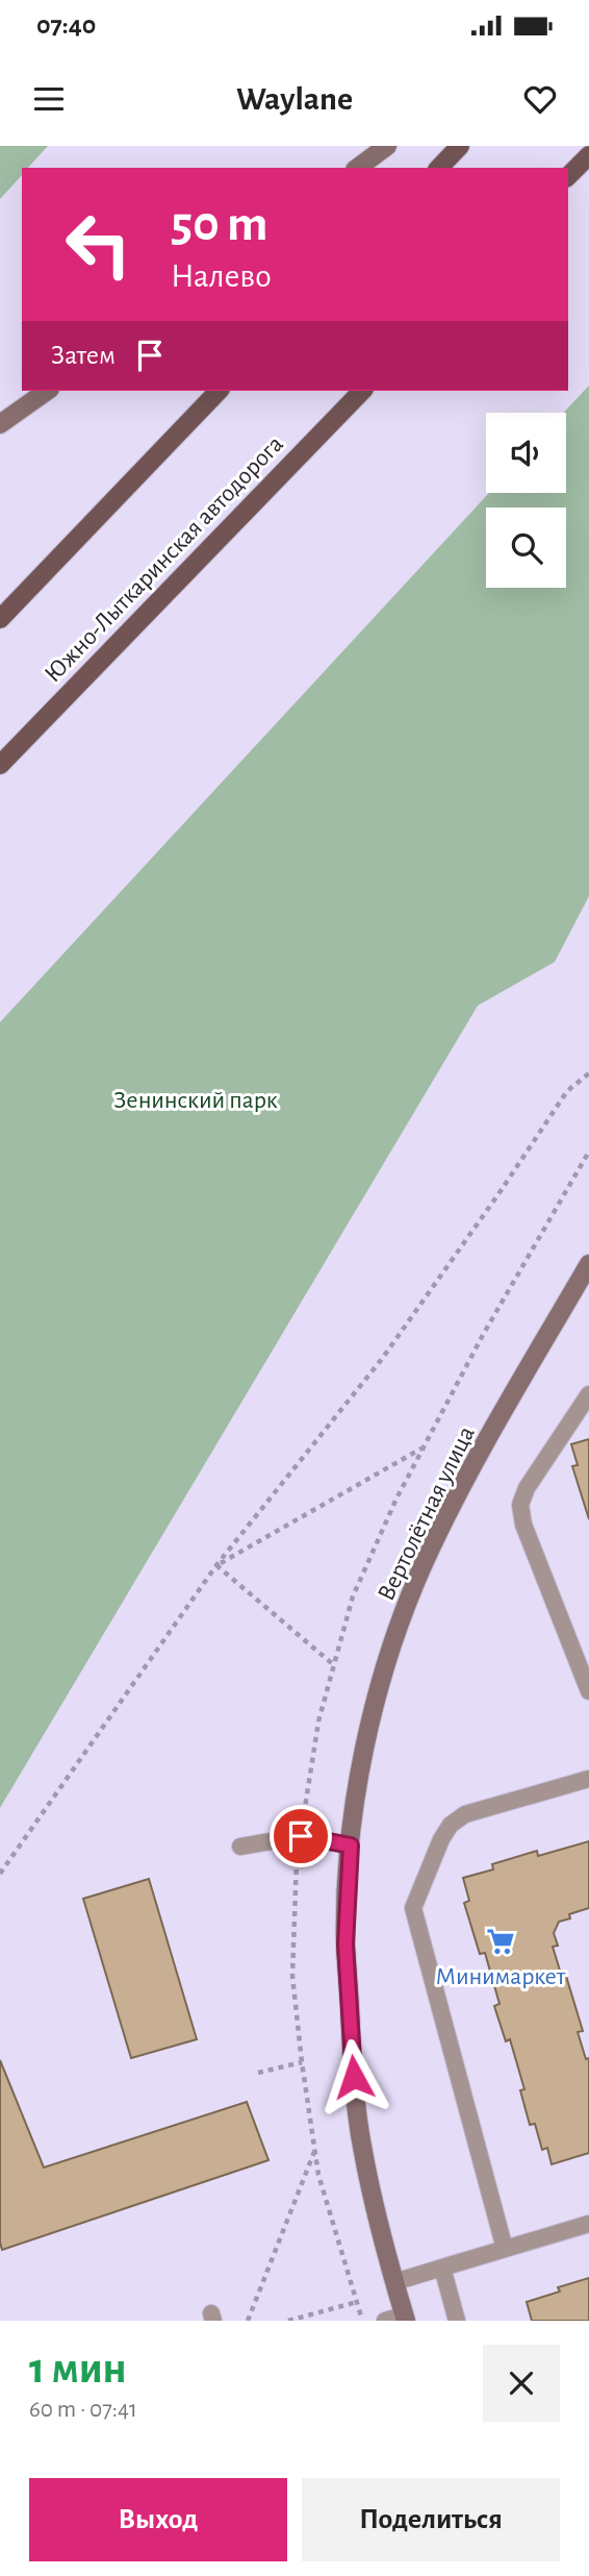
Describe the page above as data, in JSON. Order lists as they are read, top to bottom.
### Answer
{
  "streets": {
    "main road": ["Южно-Лыткаринская автодорога"],
    "street": ["Вертолётная улица"]
  },
  "parks": ["Зенинский парк"],
  "places": {
    "supermarket": ["Минимаркет"]
  },
  "page": {
    "status": "07:40",
    "header": "Waylane",
    "turn": ["50 m", "Налево"],
    "then": "Затем",
    "heading": ["1 мин", "60 m · 07:41"],
    "buttons": ["Выход", "Поделиться"]
  }
}
